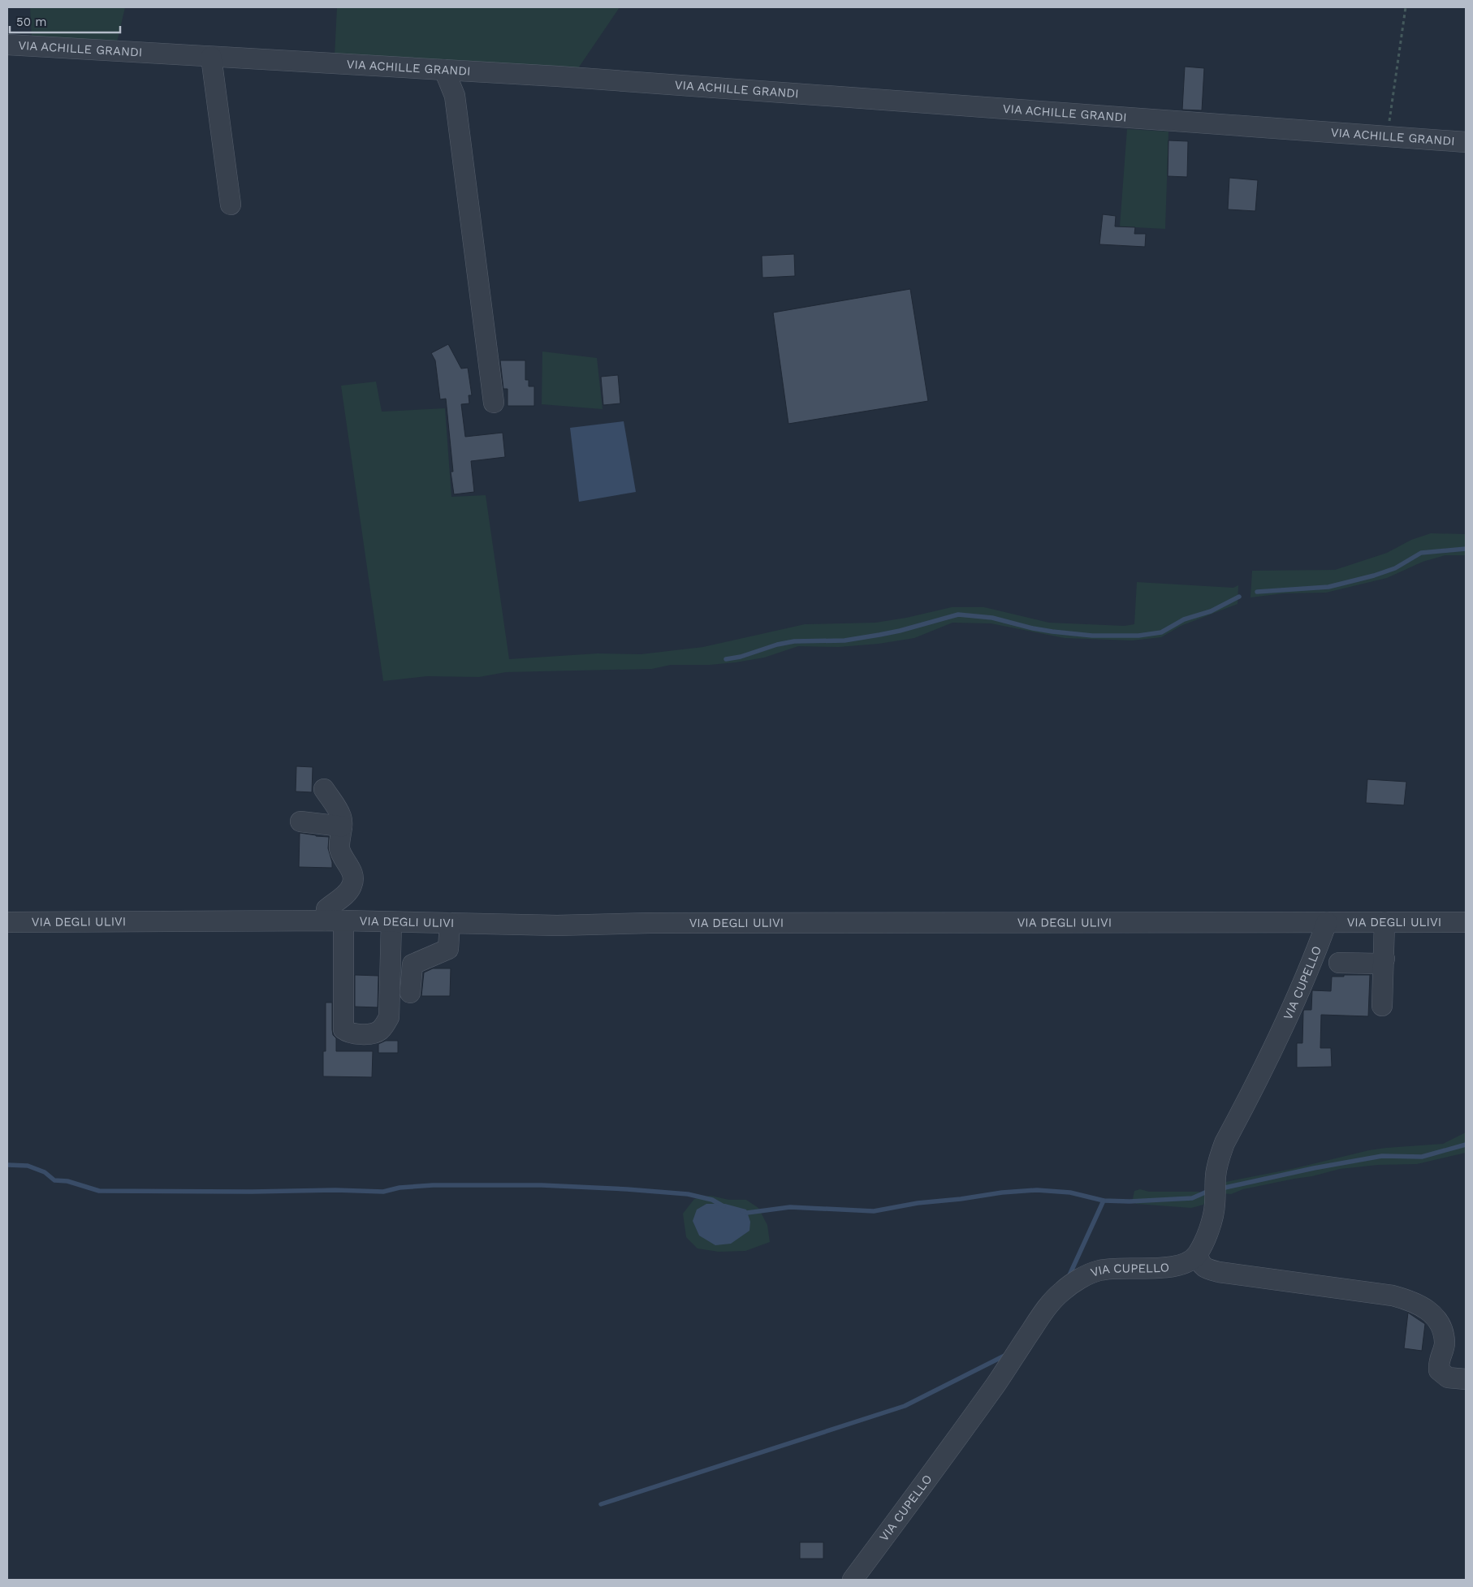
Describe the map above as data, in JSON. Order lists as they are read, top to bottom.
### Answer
{
  "streets": {
    "street": ["VIA ACHILLE GRANDI", "VIA DEGLI ULIVI", "VIA CUPELLO"]
  },
  "crossings": [
    ["VIA DEGLI ULIVI", "VIA CUPELLO"]
  ],
  "scale_bar": "50 m"
}
